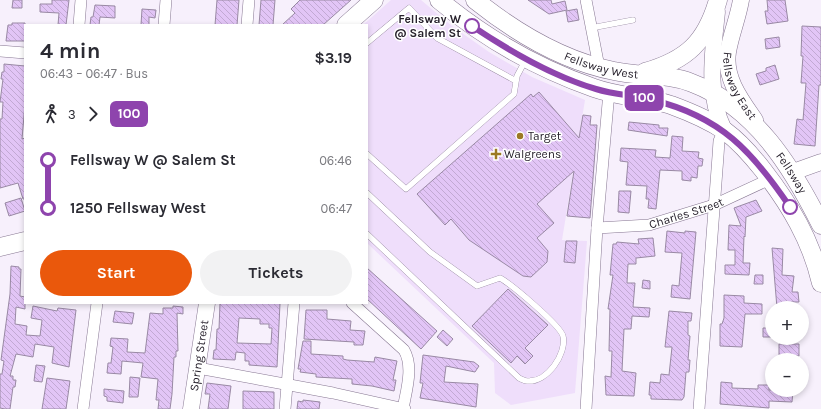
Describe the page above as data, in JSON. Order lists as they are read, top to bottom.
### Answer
{
  "streets": {
    "main road": [
      "Fellsway West",
      "Fellsway East",
      "Fellsway",
      "Spring Street"
    ],
    "street": ["Charles Street"]
  },
  "crossings": [
    ["Fellsway West", "Fellsway East"],
    ["Fellsway West", "Fellsway"],
    ["Fellsway East", "Fellsway"],
    ["Fellsway", "Charles Street"]
  ],
  "places": {
    "other": ["Fellsway W @ Salem St", "Target"],
    "health": ["Walgreens"]
  },
  "lines": ["bus line 100"],
  "page": {
    "on_map": "100",
    "heading": ["4 min", "06:43 – 06:47 · Bus", "$3.19"],
    "legs": ["3", "100"],
    "list": [
      {
        "name": "Fellsway W @ Salem St",
        "value": "06:46"
      },
      {
        "name": "1250 Fellsway West",
        "value": "06:47"
      }
    ],
    "buttons": ["Start", "Tickets"],
    "map_buttons": ["+", "−"]
  }
}
